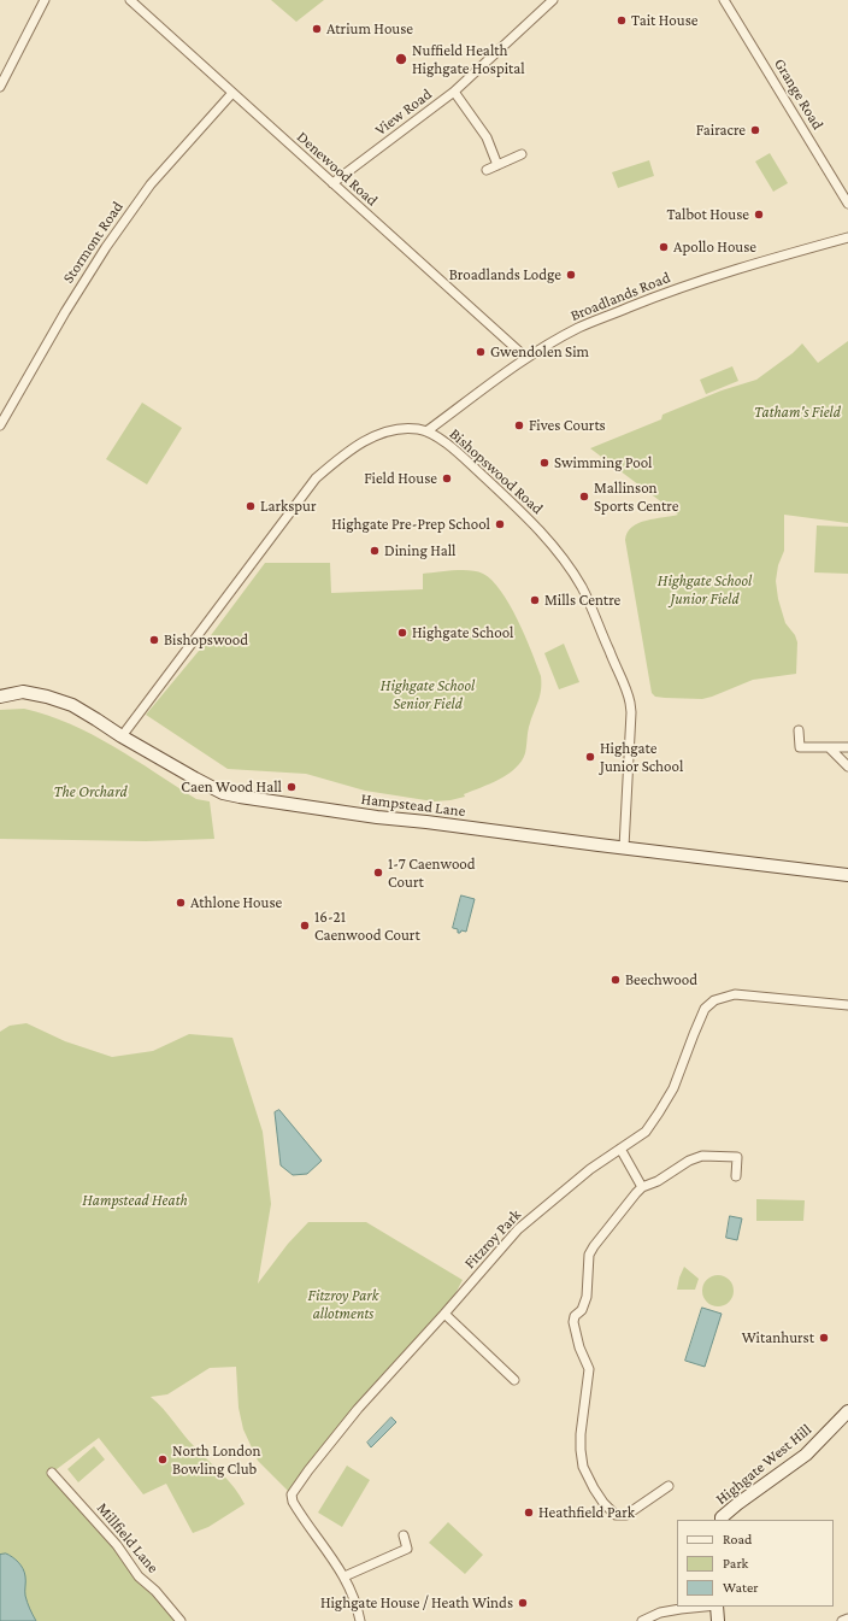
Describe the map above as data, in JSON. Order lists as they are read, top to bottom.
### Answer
{
  "streets": {
    "main road": ["Hampstead Lane", "Highgate West Hill"],
    "street": [
      "Grange Road",
      "View Road",
      "Denewood Road",
      "Stormont Road",
      "Broadlands Road",
      "Bishopswood Road",
      "Fitzroy Park",
      "Millfield Lane"
    ]
  },
  "crossings": [
    ["View Road", "Denewood Road"],
    ["Denewood Road", "Stormont Road"],
    ["Denewood Road", "Broadlands Road"],
    ["Broadlands Road", "Bishopswood Road"],
    ["Bishopswood Road", "Hampstead Lane"]
  ],
  "parks": [
    "Tatham's Field",
    "Highgate School Junior Field",
    "Highgate School Senior Field",
    "The Orchard",
    "Hampstead Heath",
    "Fitzroy Park allotments"
  ],
  "places": [
    "Tait House",
    "Atrium House",
    "Nuffield Health Highgate Hospital",
    "Fairacre",
    "Talbot House",
    "Apollo House",
    "Broadlands Lodge",
    "Gwendolen Sim",
    "Fives Courts",
    "Swimming Pool",
    "Field House",
    "Mallinson Sports Centre",
    "Larkspur",
    "Highgate Pre-Prep School",
    "Dining Hall",
    "Mills Centre",
    "Highgate School",
    "Bishopswood",
    "Highgate Junior School",
    "Caen Wood Hall",
    "1-7 Caenwood Court",
    "Athlone House",
    "16-21 Caenwood Court",
    "Beechwood",
    "Witanhurst",
    "North London Bowling Club",
    "Heathfield Park",
    "Highgate House / Heath Winds"
  ],
  "legend": ["Road", "Park", "Water"]
}
